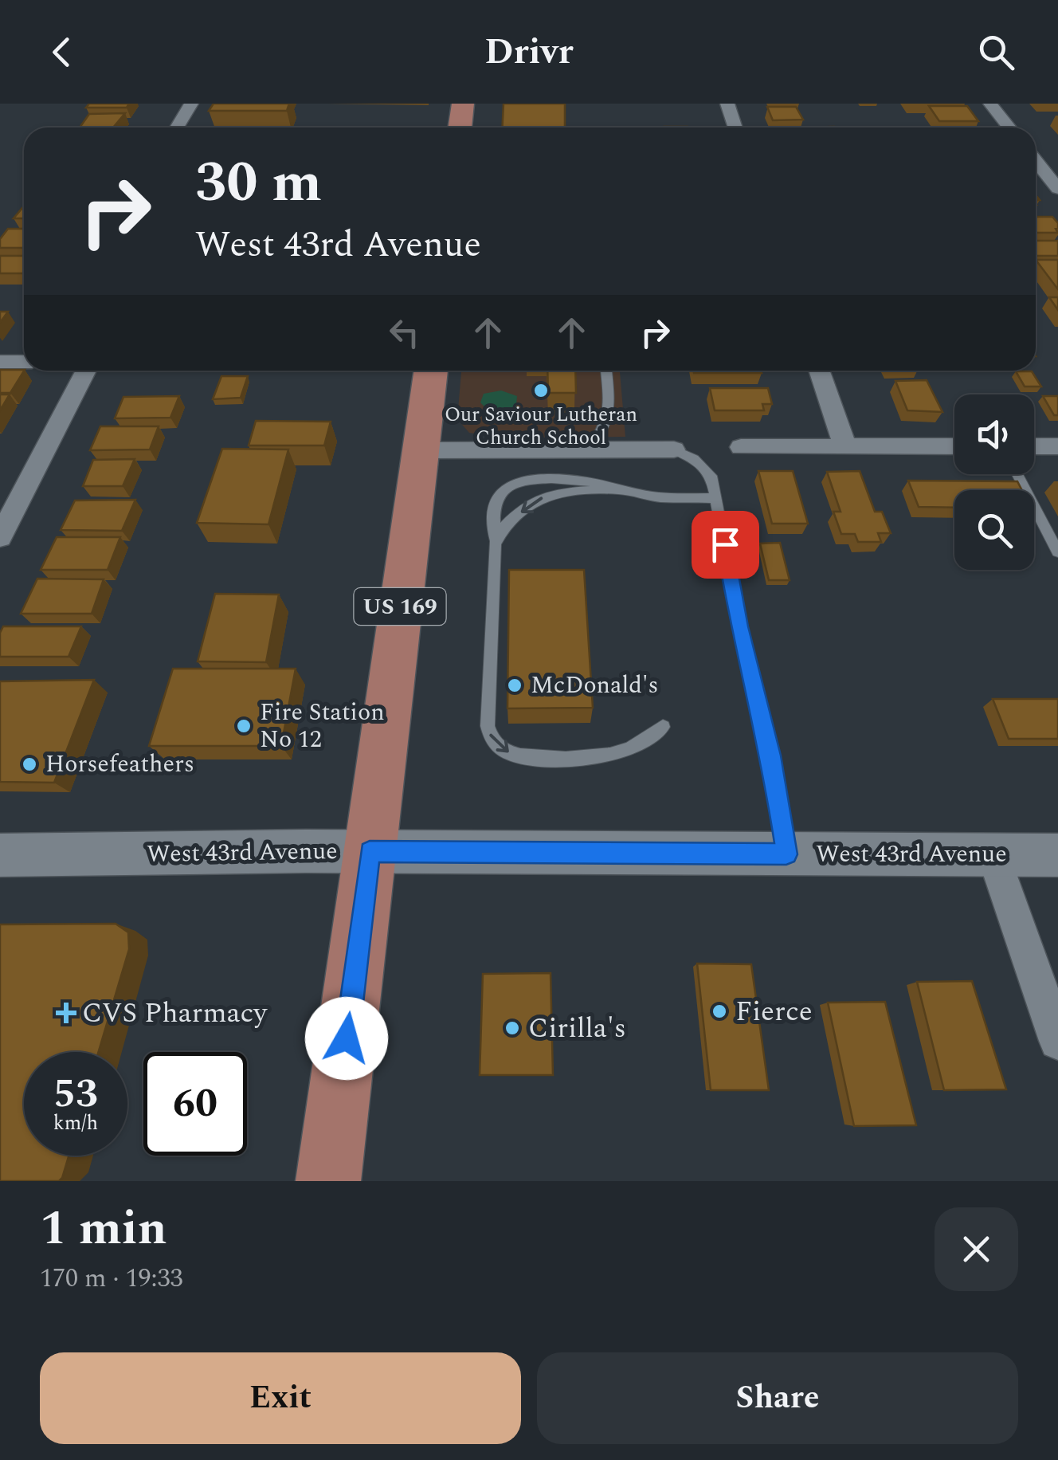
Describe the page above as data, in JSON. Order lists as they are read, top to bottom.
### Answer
{
  "streets": {
    "main road": ["US 169"],
    "street": ["West 43rd Avenue"]
  },
  "crossings": [
    ["US 169", "West 43rd Avenue"]
  ],
  "places": {
    "other": [
      "Our Saviour Lutheran Church School",
      "McDonald's",
      "Fire Station No 12",
      "Horsefeathers",
      "Fierce",
      "Cirilla's"
    ],
    "health": ["CVS Pharmacy"]
  },
  "page": {
    "header": "Drivr",
    "turn": ["30 m", "West 43rd Avenue"],
    "speed": "53 km/h",
    "limit": "60",
    "heading": ["1 min", "170 m · 19:33"],
    "buttons": ["Exit", "Share"]
  }
}
